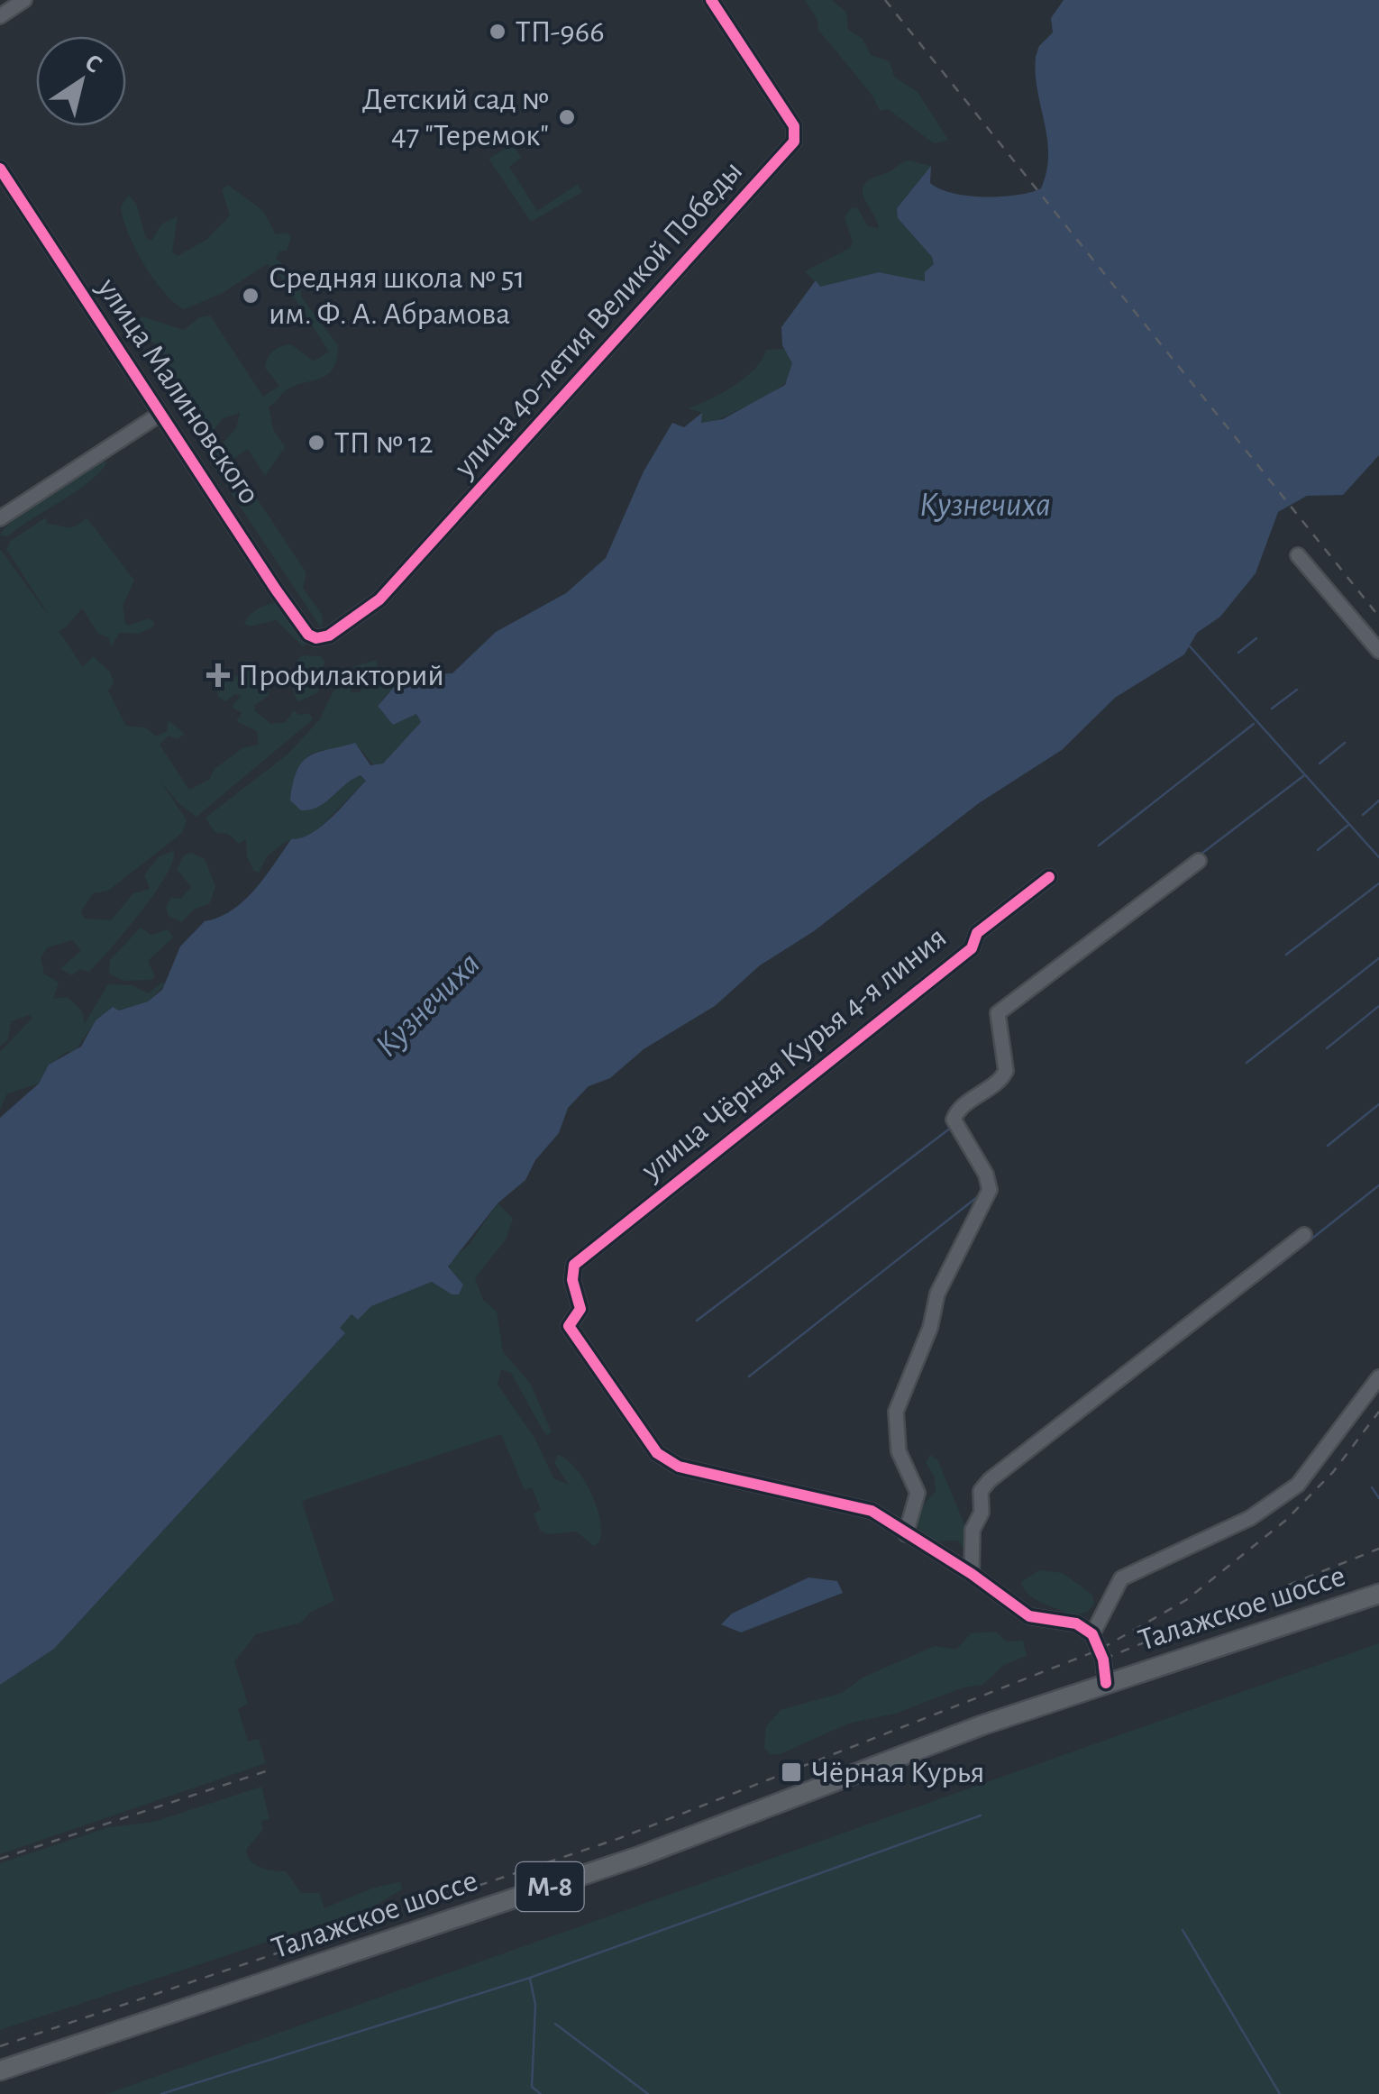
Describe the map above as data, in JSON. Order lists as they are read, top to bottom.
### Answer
{
  "streets": {
    "main road": ["Талажское шоссе", "М-8"],
    "street": ["улица 40-летия Великой Победы", "улица Малиновского", "улица Чёрная Курья 4-я линия"]
  },
  "crossings": [
    ["улица 40-летия Великой Победы", "улица Малиновского"]
  ],
  "water": ["Кузнечиха"],
  "places": {
    "other": [
      "ТП-966",
      "Детский сад № 47 \"Теремок\"",
      "Средняя школа № 51 им. Ф. А. Абрамова",
      "ТП № 12"
    ],
    "health": ["Профилакторий"],
    "transit": ["Чёрная Курья"]
  },
  "north": "top right"
}
